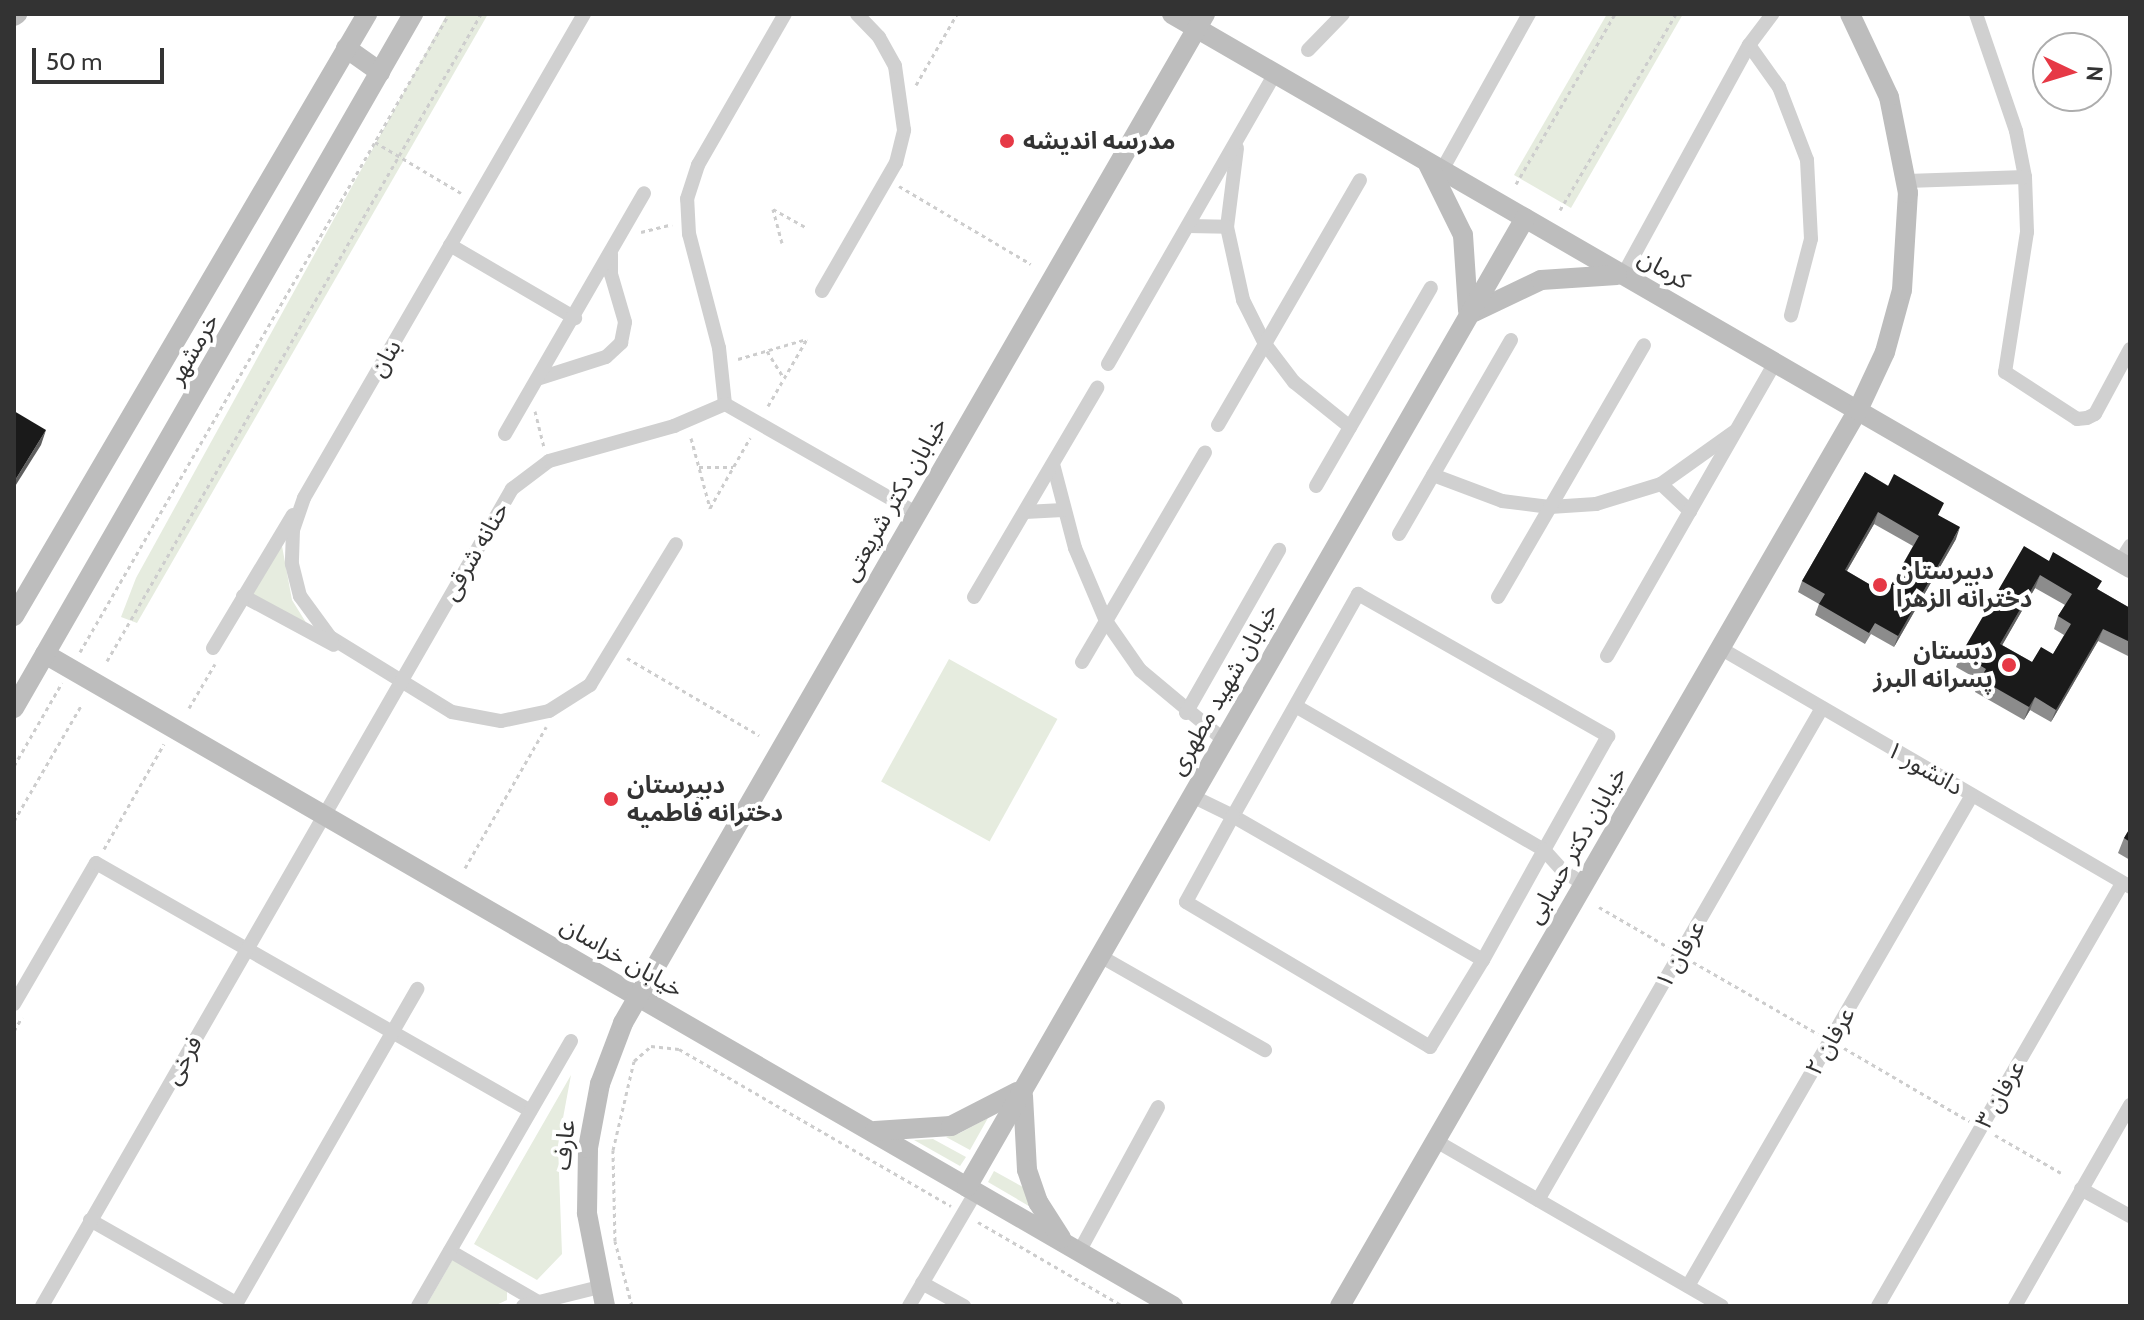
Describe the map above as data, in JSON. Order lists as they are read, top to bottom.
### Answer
{
  "streets": {
    "street": [
      "کرمان",
      "خرمشهر",
      "بنان",
      "خیابان دکتر شریعتی",
      "حنانه شرقی",
      "خیابان شهید مطهری",
      "دانشور ۱",
      "خیابان دکتر حسابی",
      "عرفان ۱",
      "خیابان خراسان",
      "عرفان ۲",
      "فرخی",
      "عرفان ۳",
      "عارف"
    ]
  },
  "crossings": [
    ["کرمان", "خیابان دکتر شریعتی"],
    ["کرمان", "خیابان شهید مطهری"],
    ["کرمان", "خیابان دکتر حسابی"],
    ["خرمشهر", "خیابان خراسان"],
    ["بنان", "حنانه شرقی"],
    ["خیابان دکتر شریعتی", "خیابان خراسان"],
    ["خیابان دکتر شریعتی", "عارف"],
    ["حنانه شرقی", "خیابان خراسان"],
    ["حنانه شرقی", "فرخی"],
    ["خیابان شهید مطهری", "خیابان خراسان"],
    ["دانشور ۱", "خیابان دکتر حسابی"],
    ["دانشور ۱", "عرفان ۱"],
    ["دانشور ۱", "عرفان ۲"],
    ["دانشور ۱", "عرفان ۳"],
    ["خیابان خراسان", "فرخی"],
    ["خیابان خراسان", "عارف"]
  ],
  "places": [
    "مدرسه اندیشه",
    "دبیرستان دخترانه الزهرا",
    "دبستان پسرانه البرز",
    "دبیرستان دخترانه فاطمیه"
  ],
  "scale_bar": "50 m",
  "north": "right"
}
